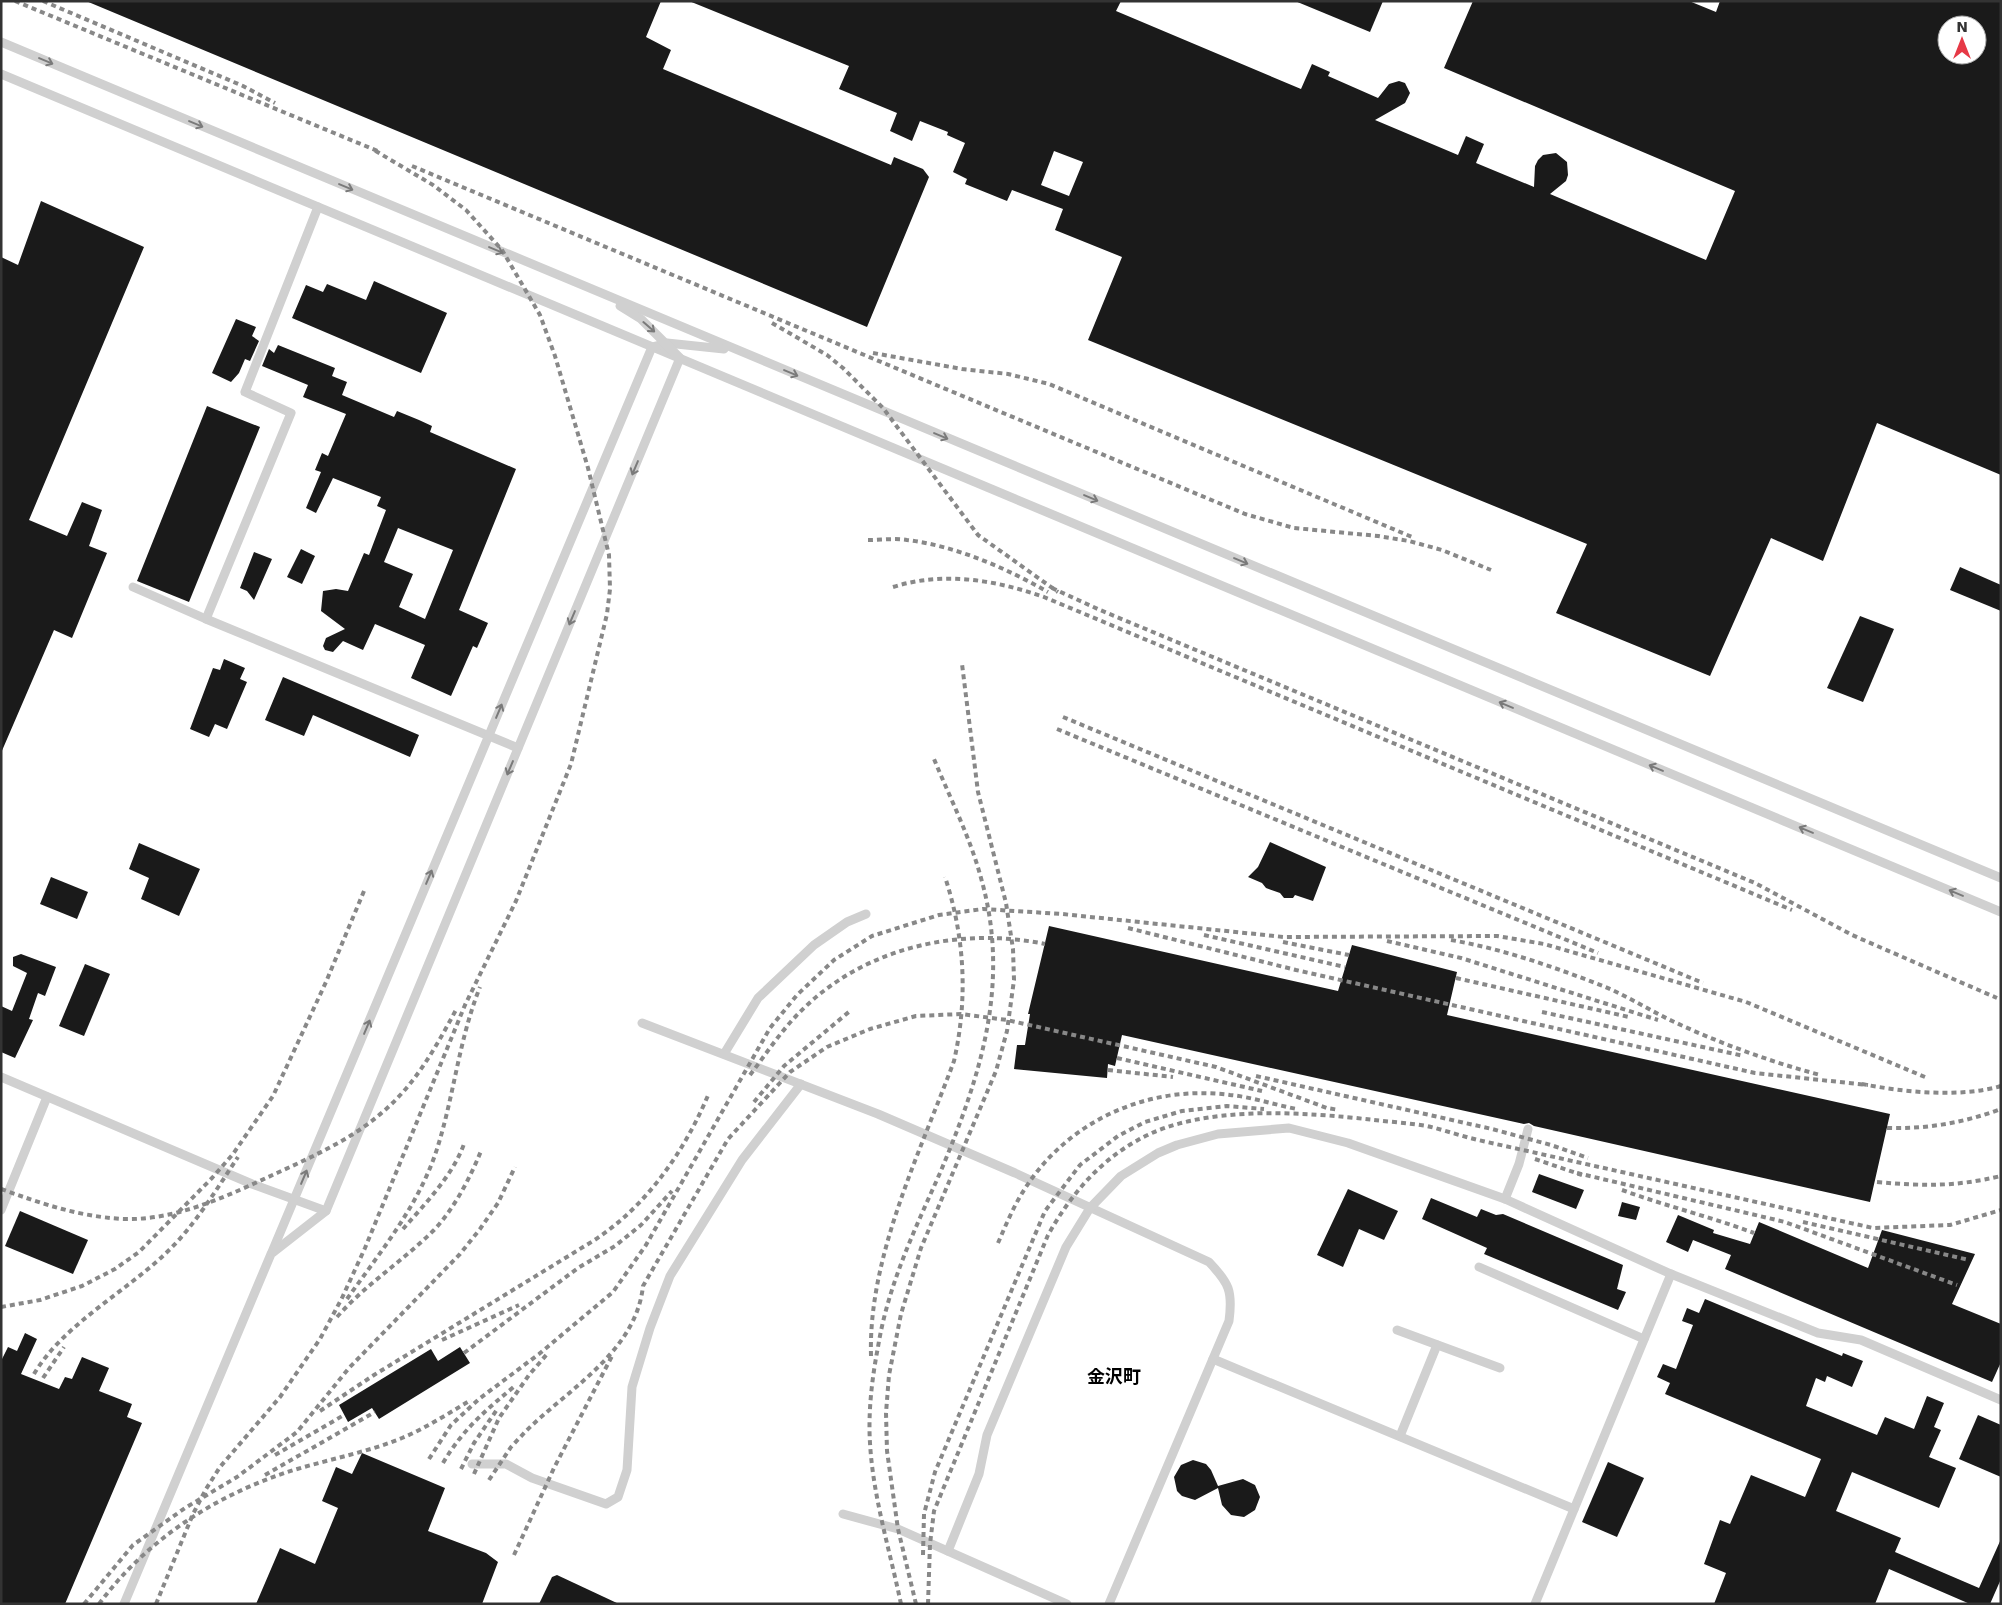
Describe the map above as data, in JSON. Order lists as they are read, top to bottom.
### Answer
{
  "districts": ["金沢町"],
  "north": "top"
}
